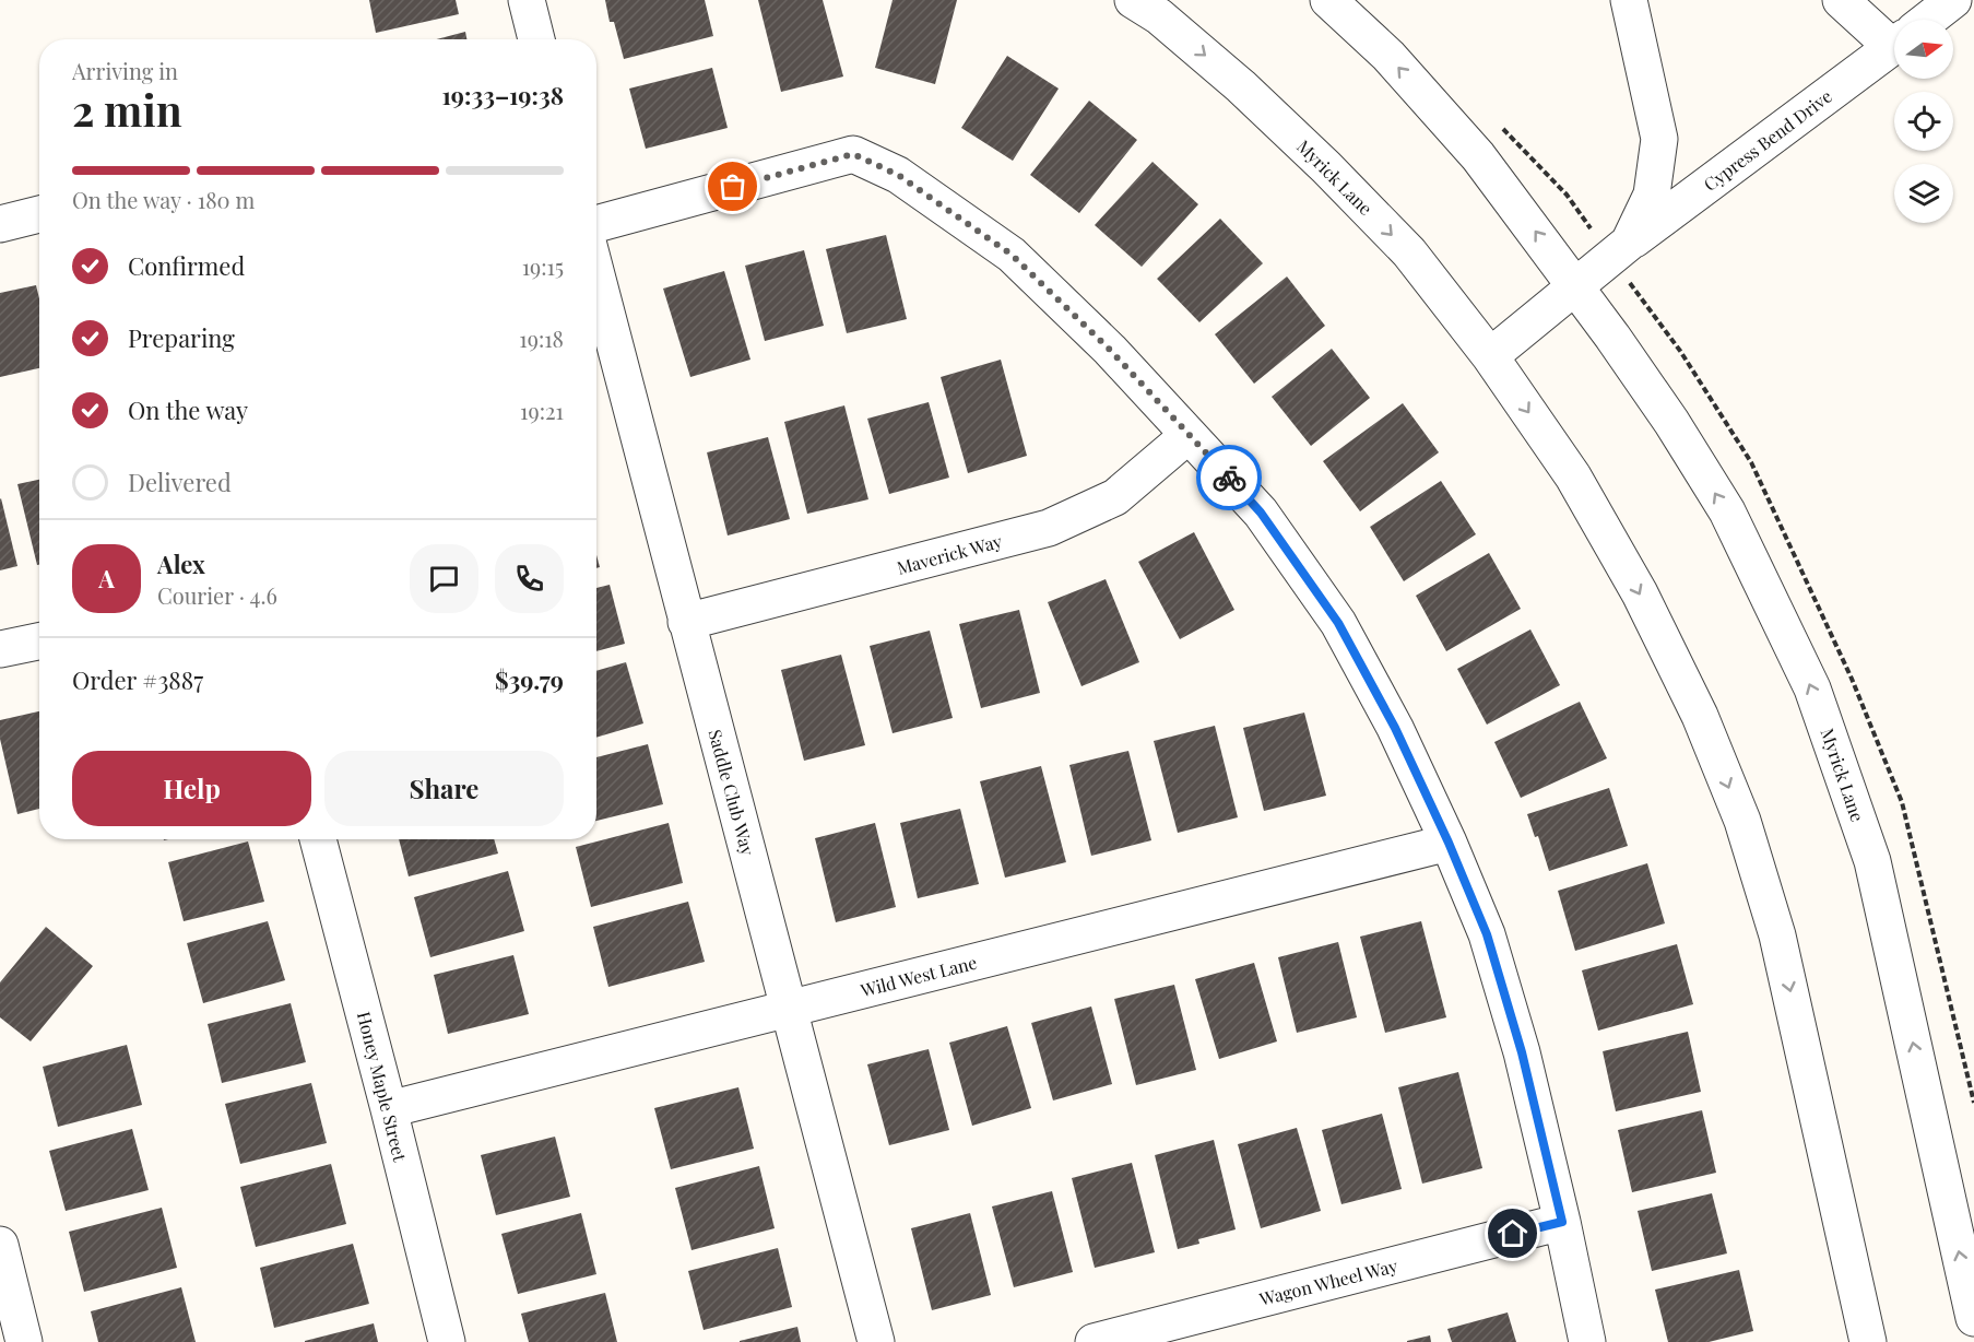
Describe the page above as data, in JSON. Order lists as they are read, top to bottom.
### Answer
{
  "streets": {
    "street": [
      "Cypress Bend Drive",
      "Myrick Lane",
      "Maverick Way",
      "Saddle Club Way",
      "Wild West Lane",
      "Honey Maple Street",
      "Wagon Wheel Way"
    ]
  },
  "crossings": [
    ["Maverick Way", "Saddle Club Way"],
    ["Saddle Club Way", "Wild West Lane"],
    ["Wild West Lane", "Honey Maple Street"]
  ],
  "north": "right",
  "page": {
    "heading": ["2 min", "Arriving in", "19:33–19:38"],
    "panel": [
      "Alex",
      "Courier · 4.6",
      "Order #3887",
      "$39.79"
    ],
    "bar": "On the way · 180 m",
    "list": [
      ["Confirmed", "19:15"],
      ["Preparing", "19:18"],
      ["On the way", "19:21"],
      "Delivered"
    ],
    "round": "A",
    "buttons": ["Help", "Share"]
  }
}
